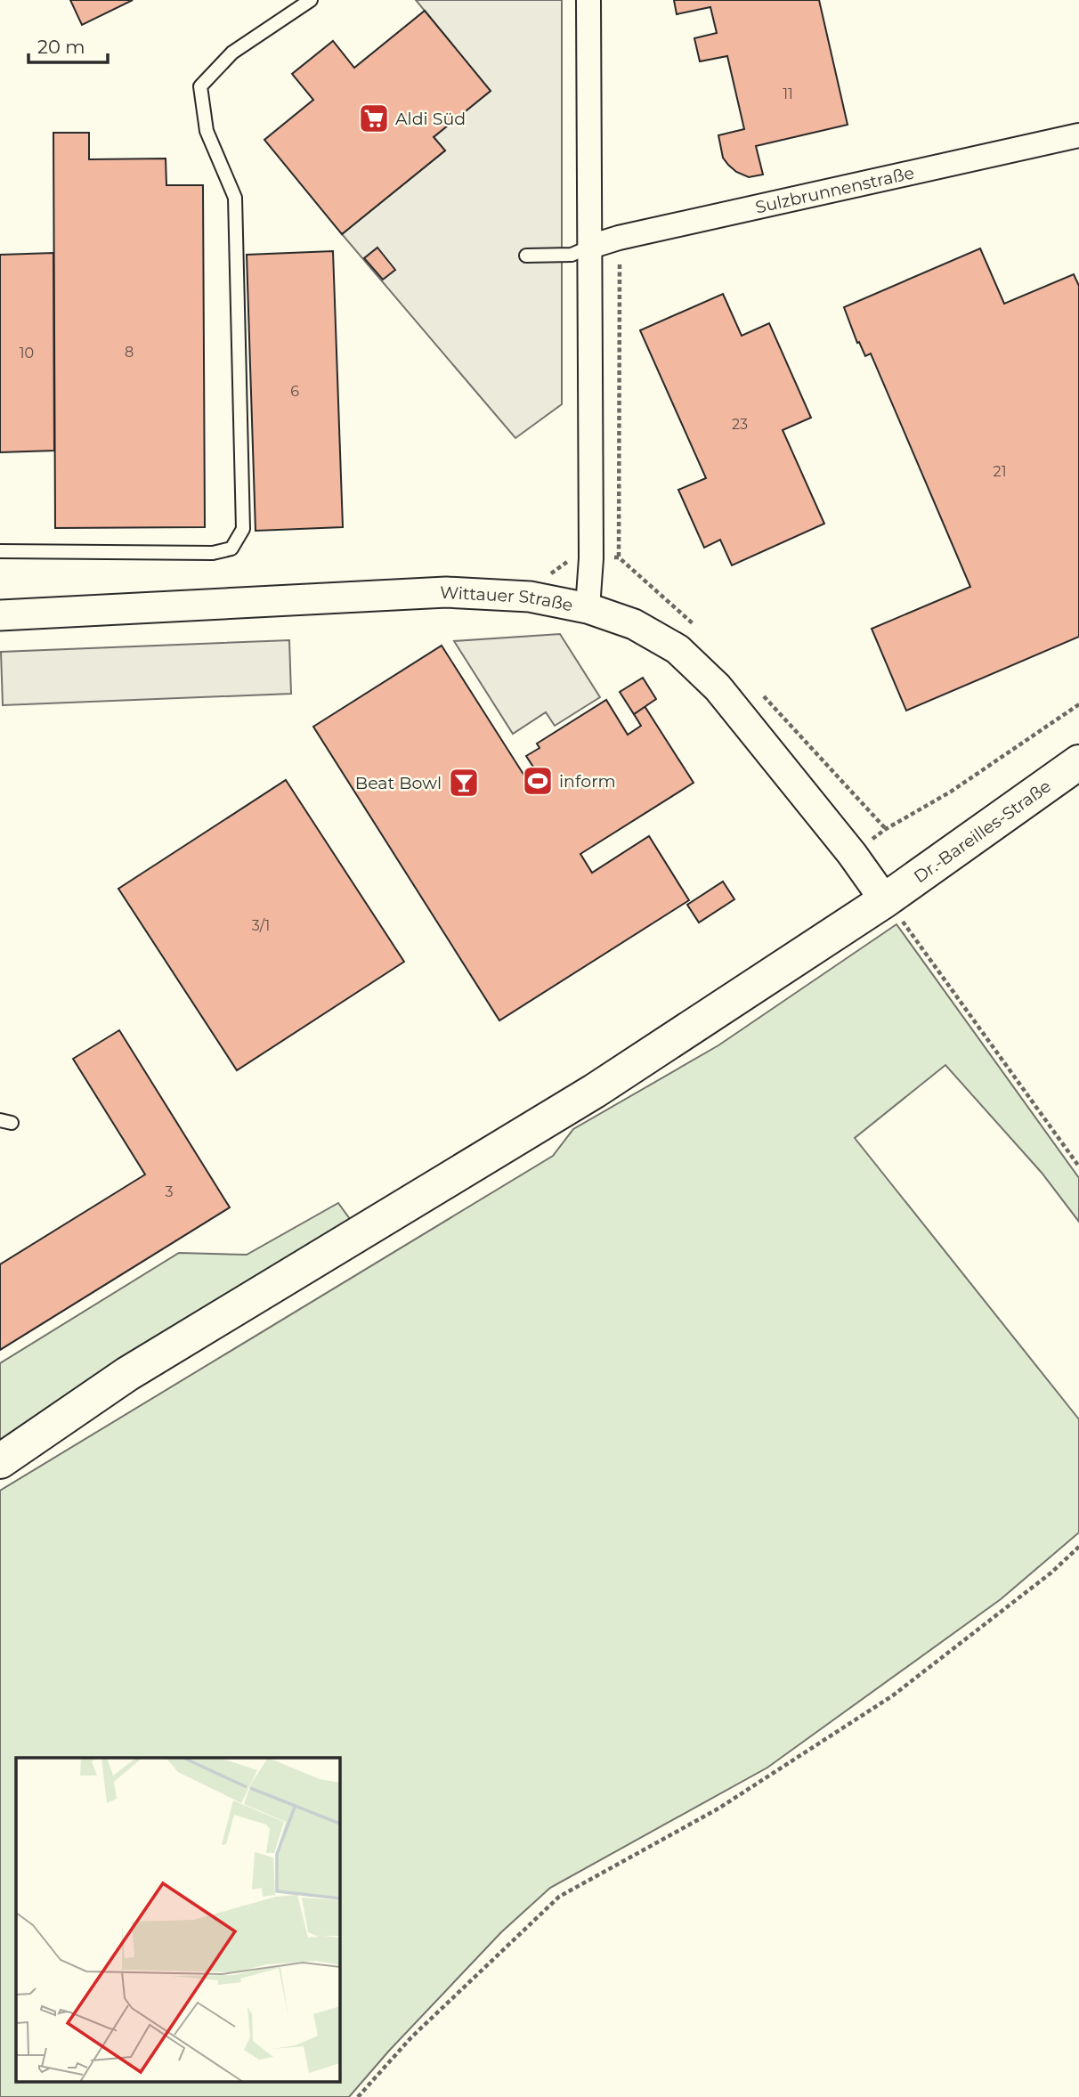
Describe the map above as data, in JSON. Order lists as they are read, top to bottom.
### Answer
{
  "streets": {
    "main road": ["Dr.-Bareilles-Straße"],
    "street": ["Sulzbrunnenstraße", "Wittauer Straße"]
  },
  "crossings": [
    ["Wittauer Straße", "Dr.-Bareilles-Straße"]
  ],
  "places": {
    "supermarket": ["Aldi Süd"],
    "sports": ["inform"],
    "bar": ["Beat Bowl"]
  },
  "house_numbers": [
    "11",
    "8",
    "10",
    "6",
    "23",
    "21",
    "3/1",
    "3"
  ],
  "scale_bar": "20 m"
}
